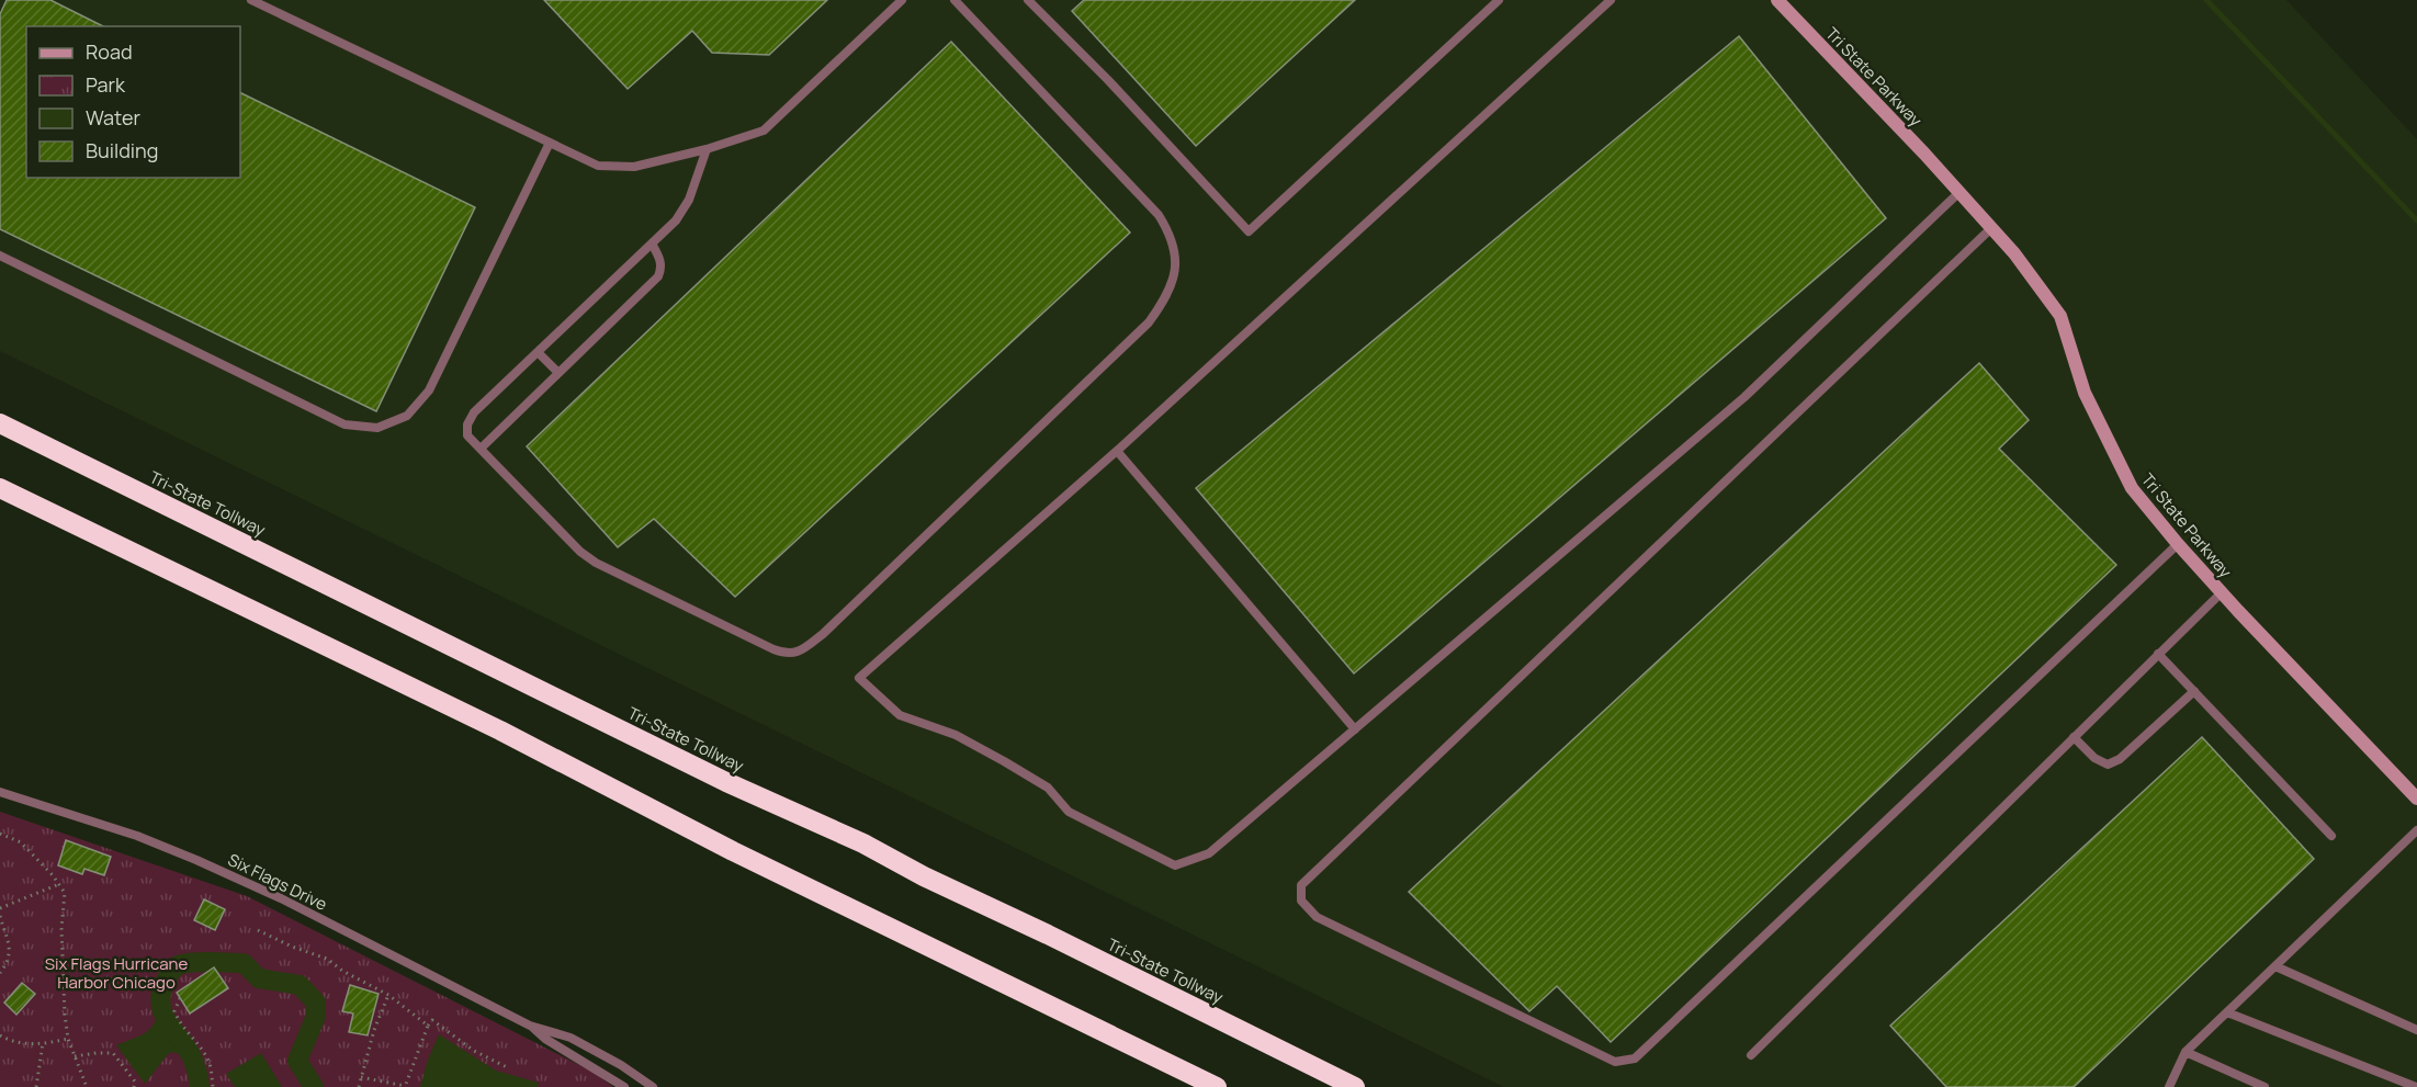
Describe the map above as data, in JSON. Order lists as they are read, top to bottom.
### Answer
{
  "streets": {
    "highway": ["Tri-State Tollway"],
    "street": ["Tri State Parkway"],
    "lane": ["Six Flags Drive"]
  },
  "parks": ["Six Flags Hurricane Harbor Chicago"],
  "legend": [
    "Road",
    "Park",
    "Water",
    "Building"
  ]
}
